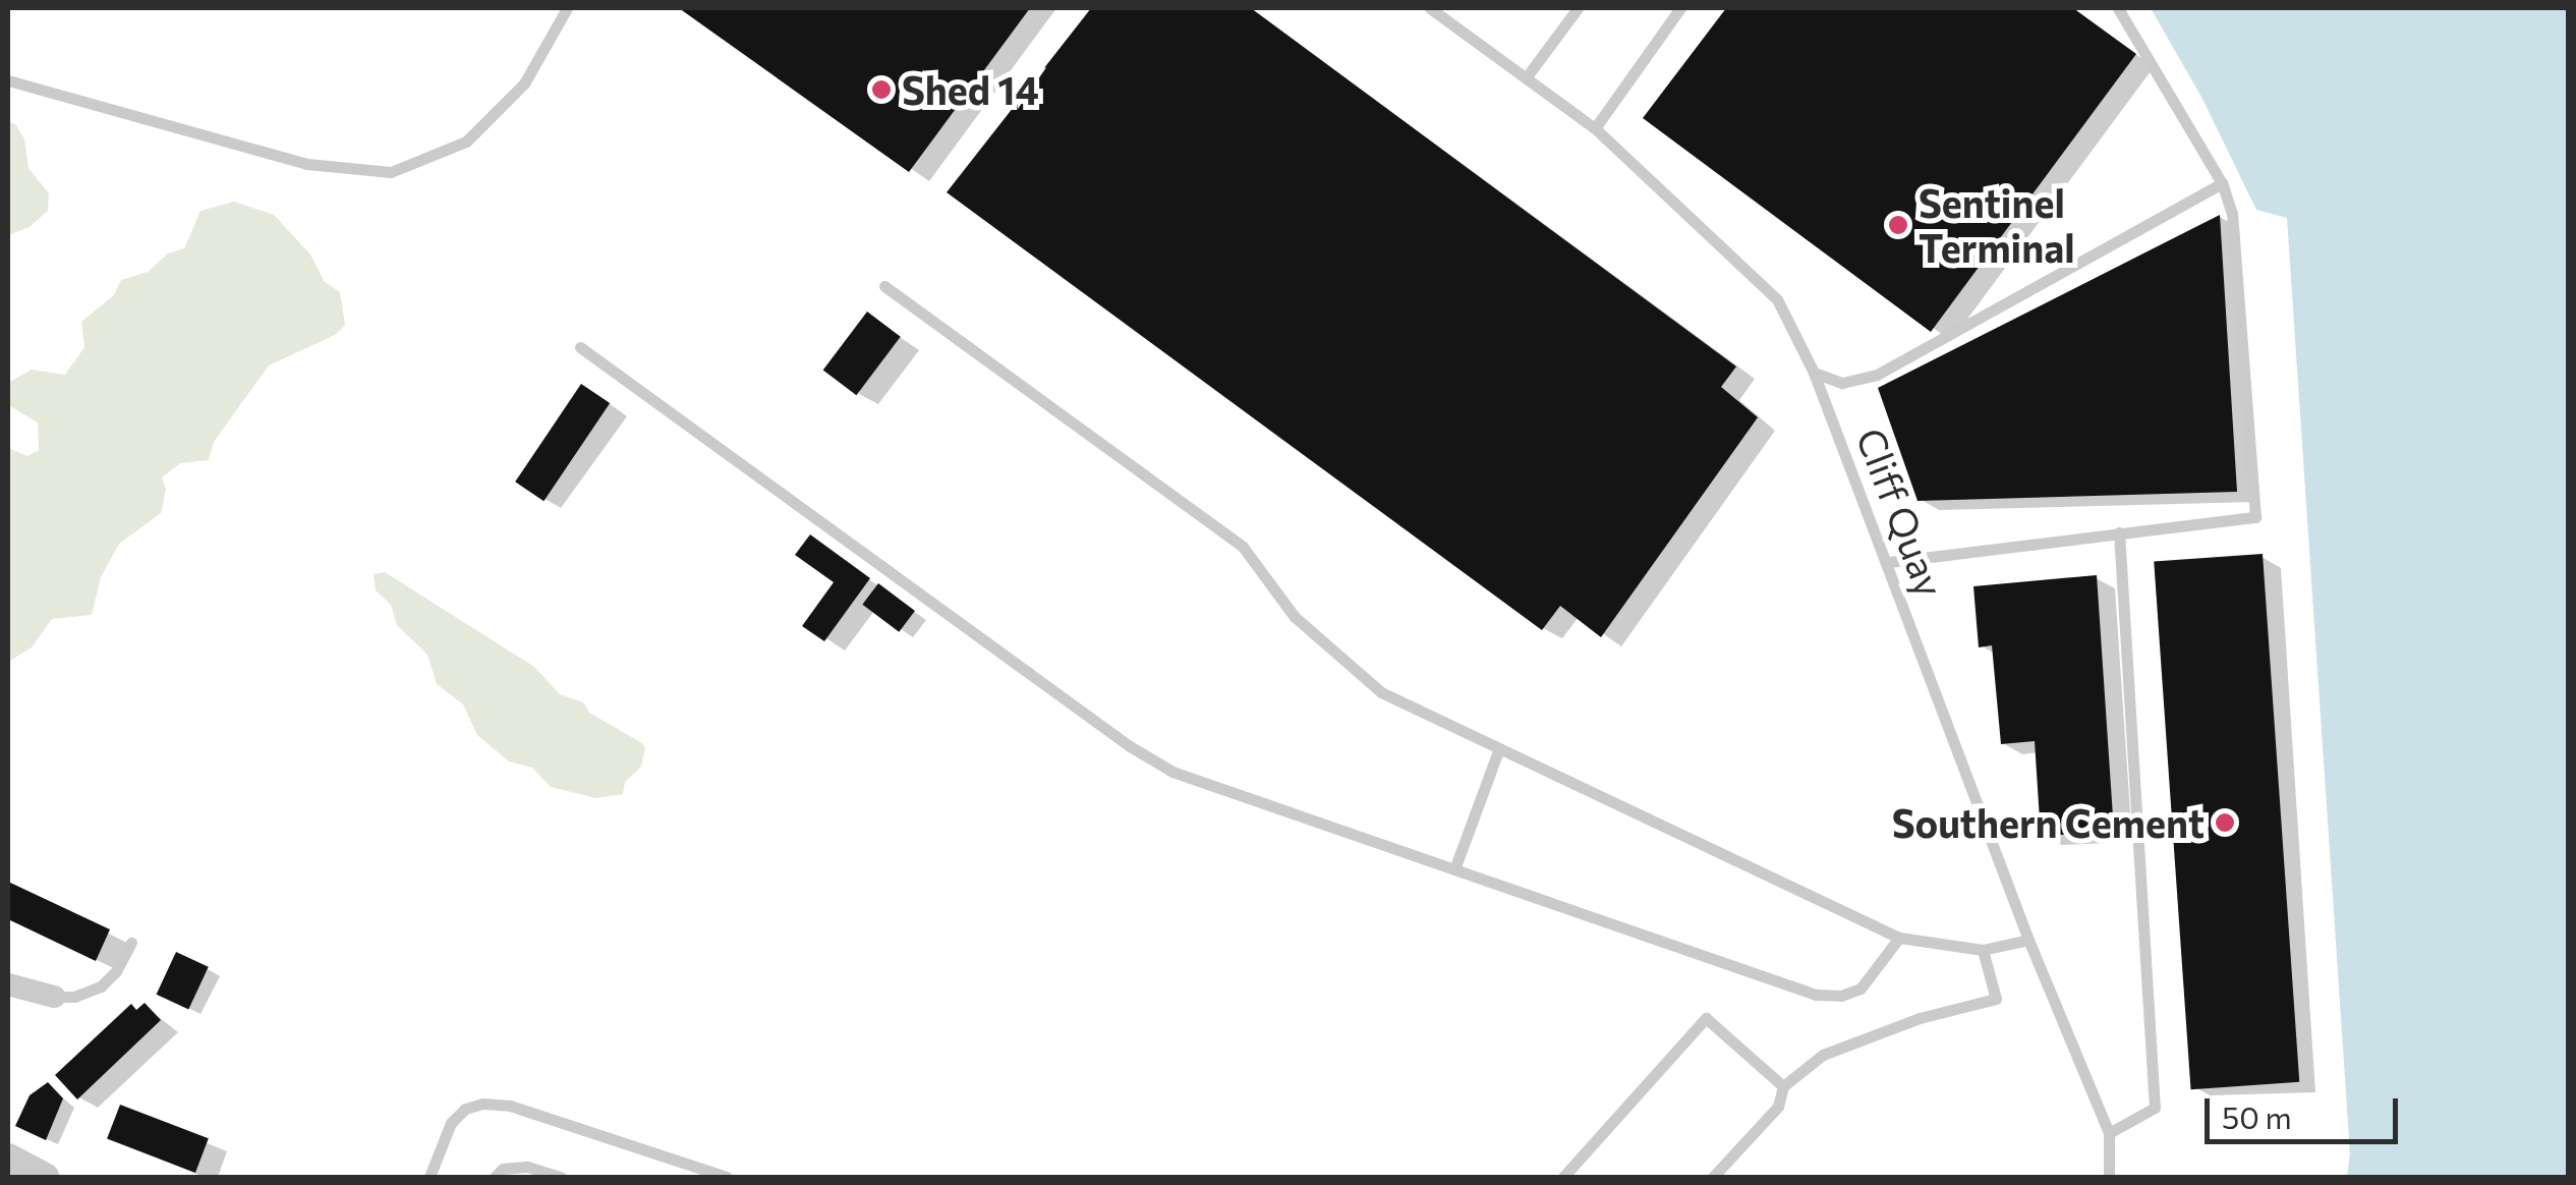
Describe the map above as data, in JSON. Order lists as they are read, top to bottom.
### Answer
{
  "streets": {
    "lane": ["Cliff Quay"]
  },
  "places": ["Shed 14", "Sentinel Terminal", "Southern Cement"],
  "scale_bar": "50 m"
}
